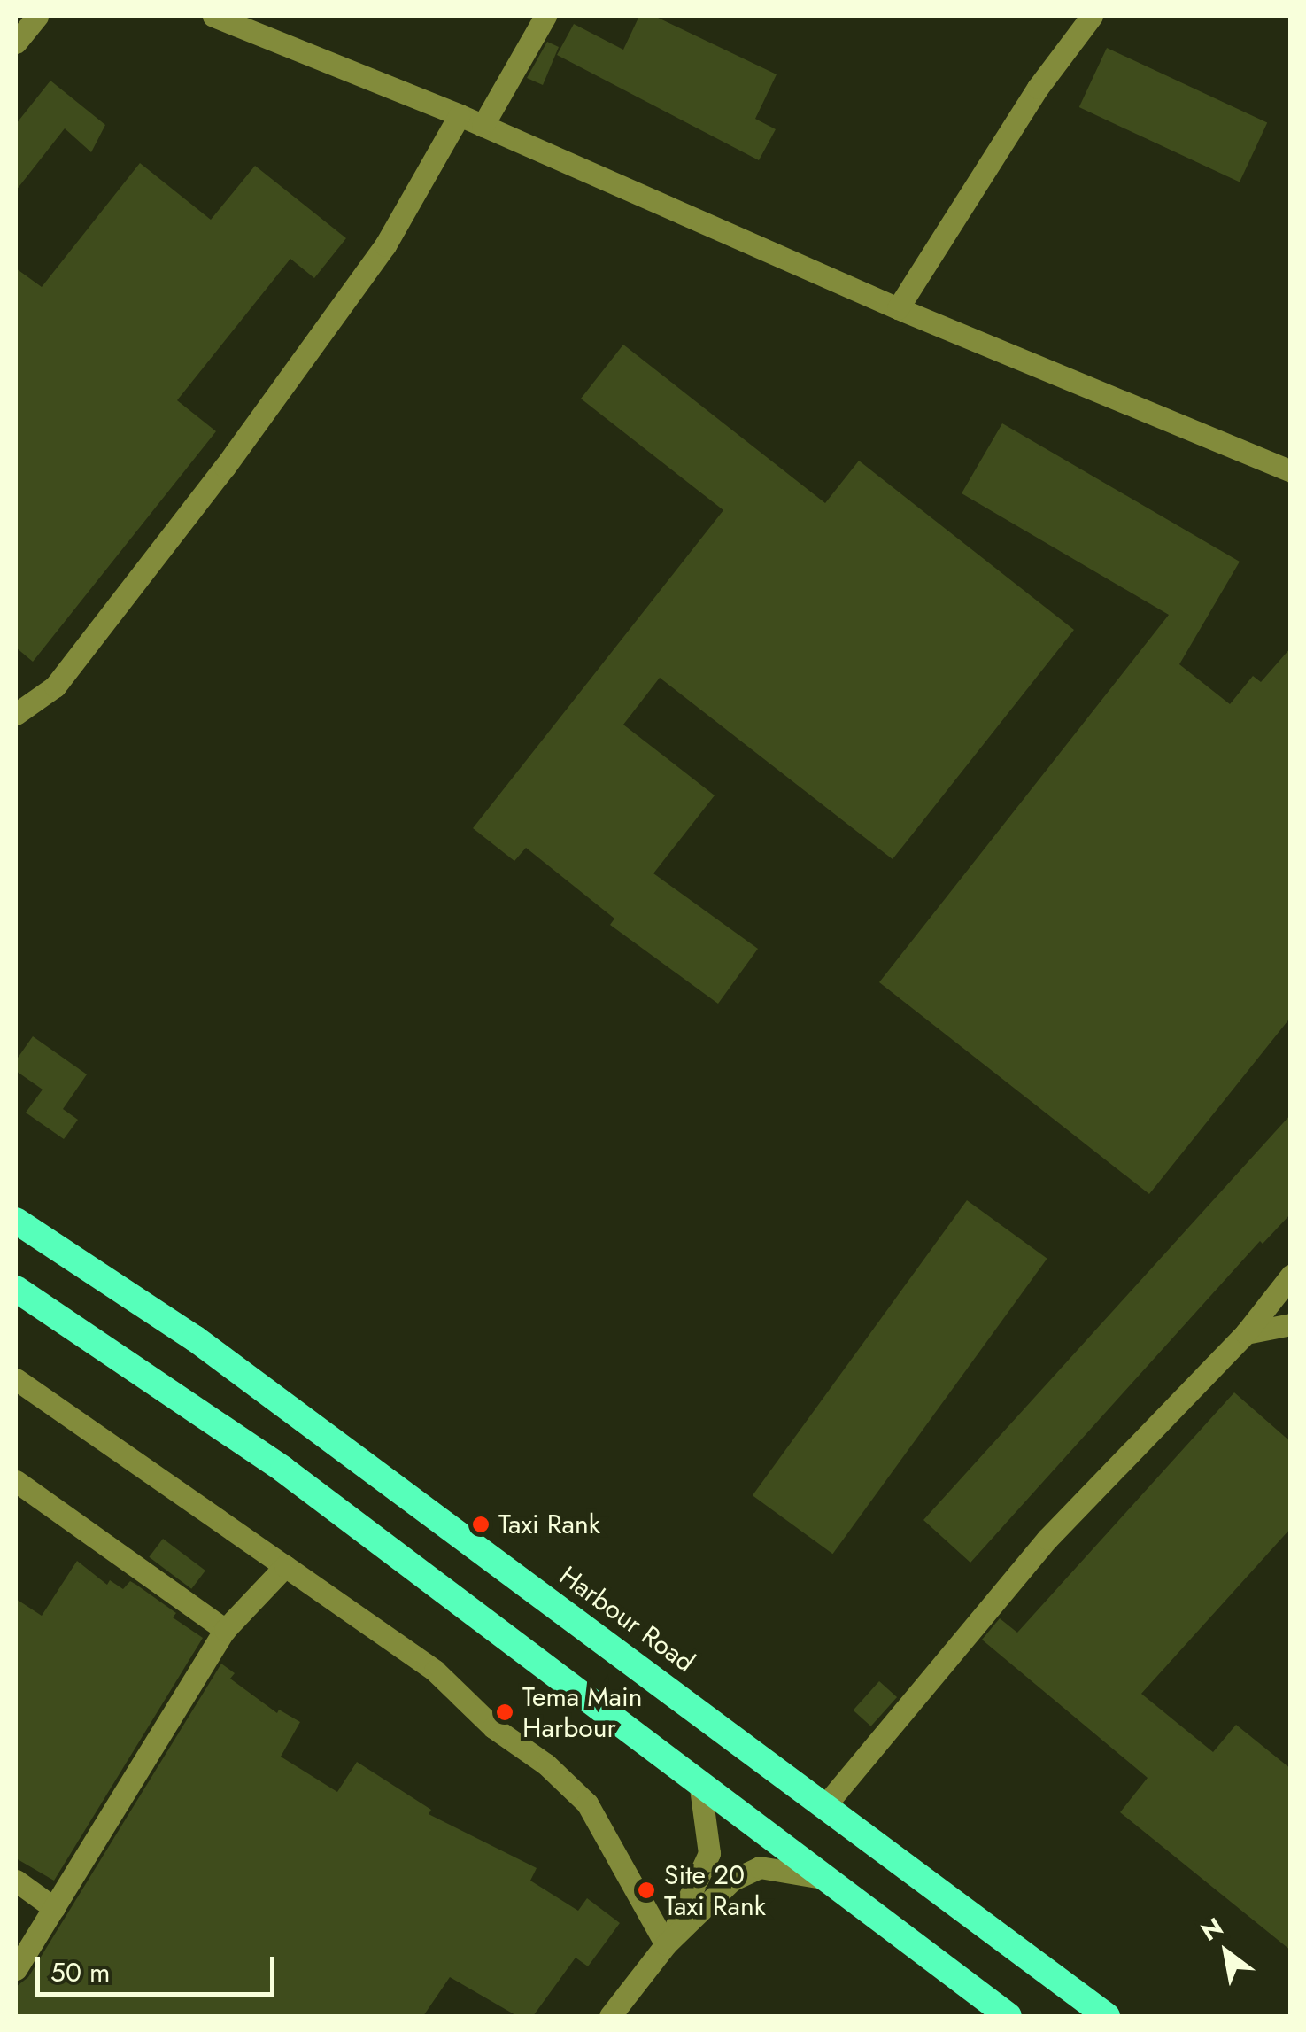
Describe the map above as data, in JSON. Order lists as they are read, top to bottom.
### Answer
{
  "streets": {
    "highway": ["Harbour Road"]
  },
  "places": ["Taxi Rank", "Tema Main Harbour", "Site 20 Taxi Rank"],
  "scale_bar": "50 m",
  "north": "top left"
}
